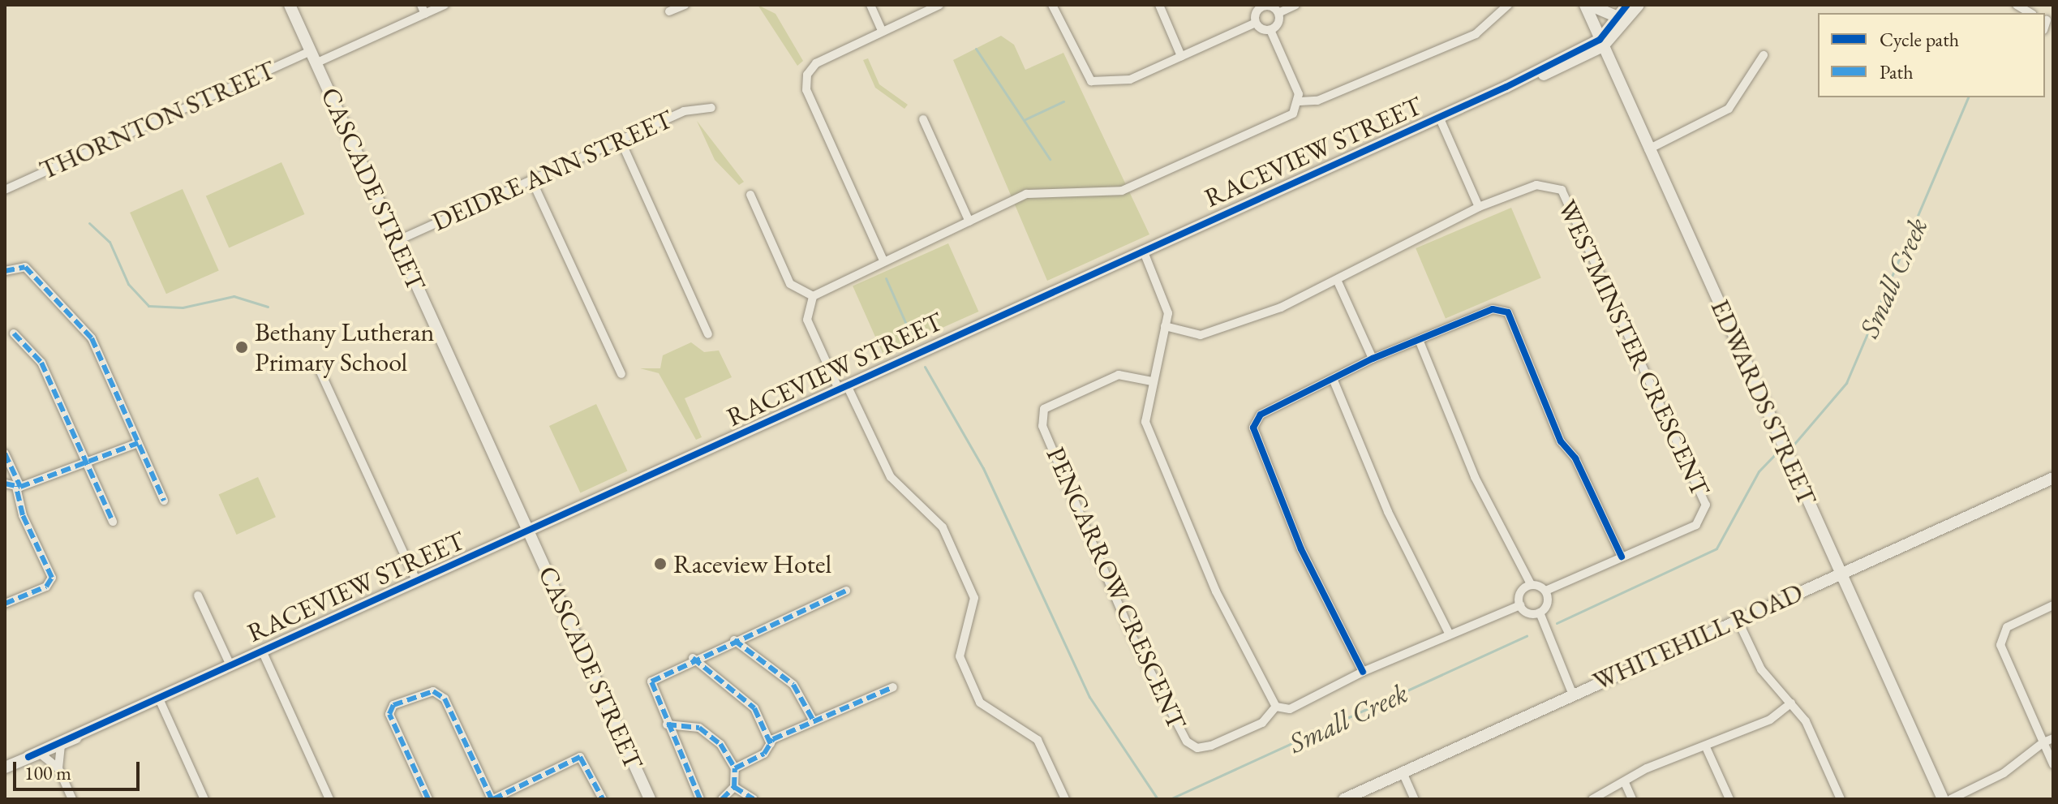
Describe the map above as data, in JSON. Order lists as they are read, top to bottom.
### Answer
{
  "streets": {
    "street": [
      "THORNTON STREET",
      "RACEVIEW STREET",
      "DEIDRE ANN STREET",
      "CASCADE STREET",
      "WESTMINSTER CRESCENT",
      "EDWARDS STREET",
      "PENCARROW CRESCENT",
      "WHITEHILL ROAD"
    ]
  },
  "crossings": [
    ["THORNTON STREET", "CASCADE STREET"],
    ["RACEVIEW STREET", "CASCADE STREET"],
    ["RACEVIEW STREET", "EDWARDS STREET"],
    ["DEIDRE ANN STREET", "CASCADE STREET"],
    ["EDWARDS STREET", "WHITEHILL ROAD"]
  ],
  "water": ["Small Creek"],
  "places": ["Bethany Lutheran Primary School", "Raceview Hotel"],
  "legend": ["Cycle path", "Path"],
  "scale_bar": "100 m"
}
